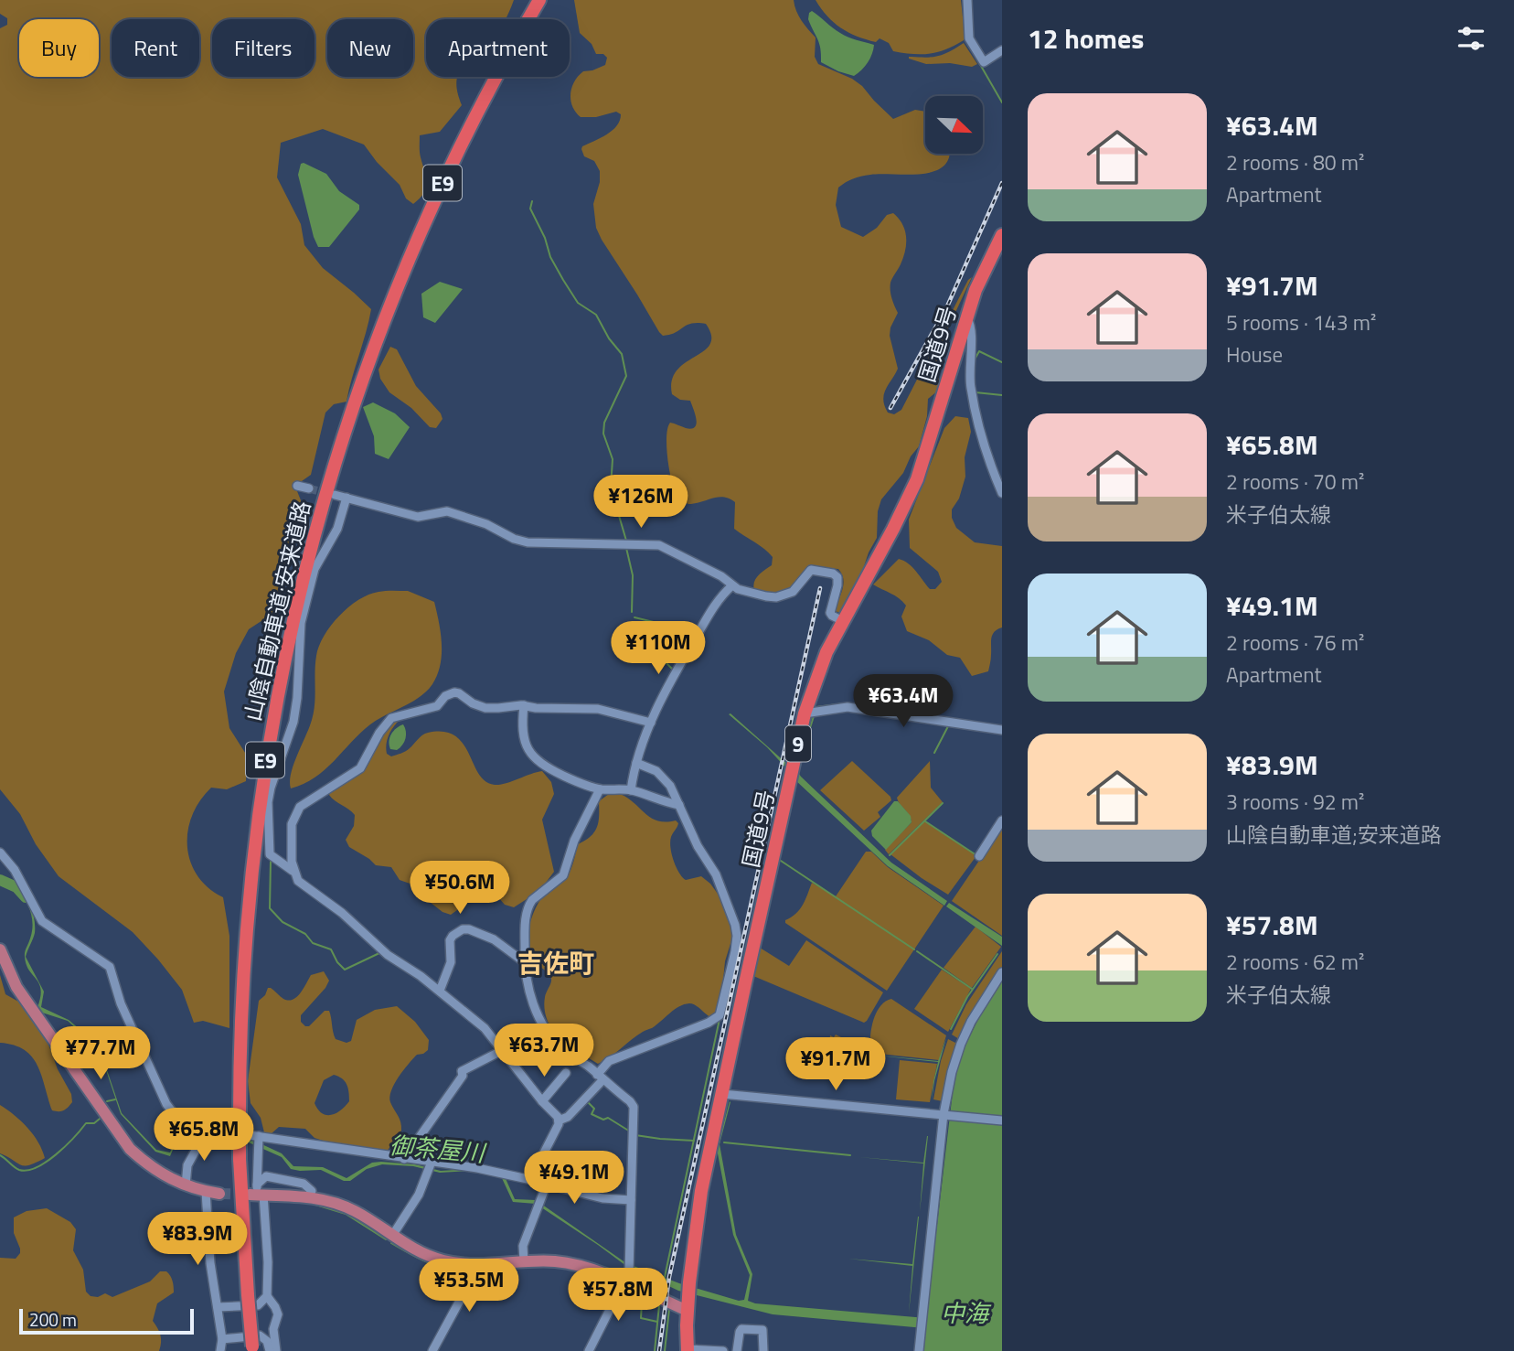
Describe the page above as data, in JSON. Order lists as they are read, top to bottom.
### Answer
{
  "streets": {
    "highway": [
      "E9",
      "国道9号",
      "山陰自動車道;安来道路",
      "9"
    ]
  },
  "districts": ["吉佐町"],
  "water": ["御茶屋川", "中海"],
  "scale_bar": "200 m",
  "north": "bottom right",
  "page": {
    "heading": "12 homes",
    "chip": [
      "Buy",
      "Rent",
      "Filters",
      "New",
      "Apartment"
    ],
    "list": [
      {
        "name": "¥63.4M",
        "note": "2 rooms · 80 m² · Apartment"
      },
      {
        "name": "¥91.7M",
        "note": "5 rooms · 143 m² · House"
      },
      {
        "name": "¥65.8M",
        "note": "2 rooms · 70 m² · 米子伯太線"
      },
      {
        "name": "¥49.1M",
        "note": "2 rooms · 76 m² · Apartment"
      },
      {
        "name": "¥83.9M",
        "note": "3 rooms · 92 m² · 山陰自動車道;安来道路"
      },
      {
        "name": "¥57.8M",
        "note": "2 rooms · 62 m² · 米子伯太線"
      }
    ],
    "price": [
      "¥126M",
      "¥110M",
      "¥63.4M",
      "¥50.6M",
      "¥63.7M",
      "¥77.7M",
      "¥91.7M",
      "¥65.8M",
      "¥49.1M",
      "¥83.9M",
      "¥53.5M",
      "¥57.8M"
    ],
    "scale": "200 m"
  }
}
